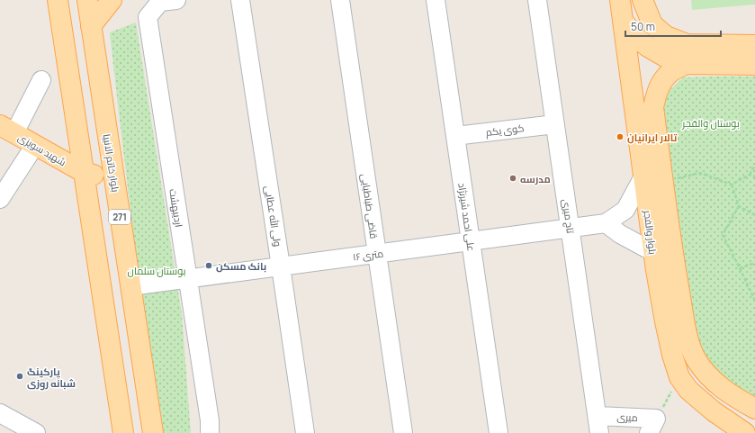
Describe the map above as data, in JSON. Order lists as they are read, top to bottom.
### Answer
{
  "streets": {
    "main road": [
      "شهید سویزی",
      "بلوار خاتم الانبیا",
      "271",
      "بلوار والفجر"
    ],
    "street": [
      "کوی یکم",
      "قاضی طباطبایی",
      "اردیبهشت",
      "ولی الله عطایی",
      "تاج میری",
      "علی احمد شیرنژاد",
      "۱۶ متری",
      "میری"
    ]
  },
  "crossings": [
    ["کوی یکم", "تاج میری"],
    ["کوی یکم", "علی احمد شیرنژاد"],
    ["بلوار خاتم الانبیا", "۱۶ متری"],
    ["قاضی طباطبایی", "۱۶ متری"],
    ["اردیبهشت", "۱۶ متری"],
    ["ولی الله عطایی", "۱۶ متری"],
    ["تاج میری", "۱۶ متری"],
    ["تاج میری", "میری"],
    ["علی احمد شیرنژاد", "۱۶ متری"]
  ],
  "parks": ["بوستان والفجر", "بوستان سلمان"],
  "places": [
    "تالار ایرانیان",
    "مدرسه",
    "بانک مسکن",
    "پارکینگ شبانه روزی"
  ],
  "scale_bar": "50 m"
}
